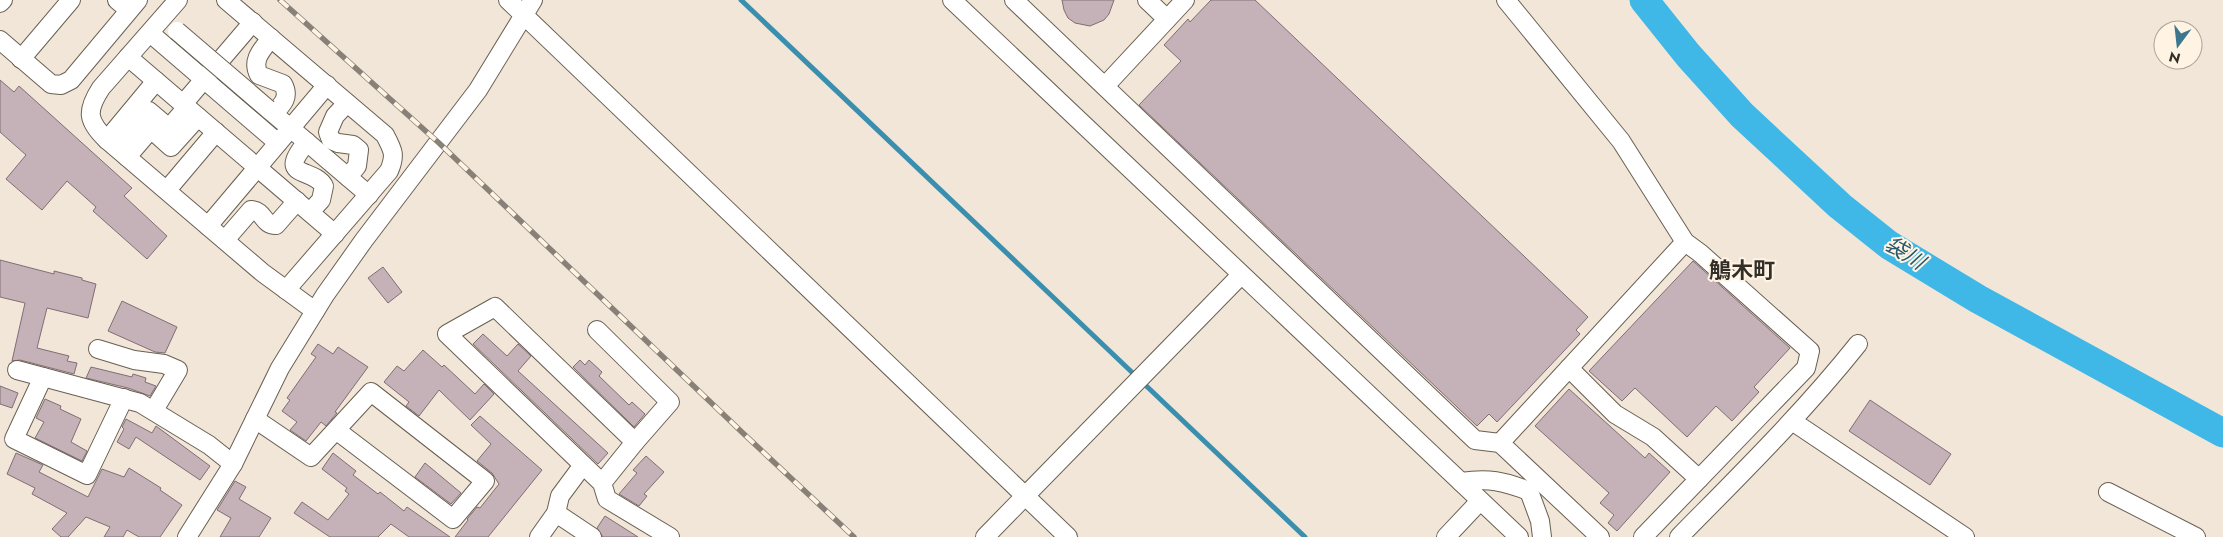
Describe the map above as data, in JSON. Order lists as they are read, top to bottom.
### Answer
{
  "districts": ["鵤木町"],
  "water": ["袋川"],
  "north": "bottom"
}
